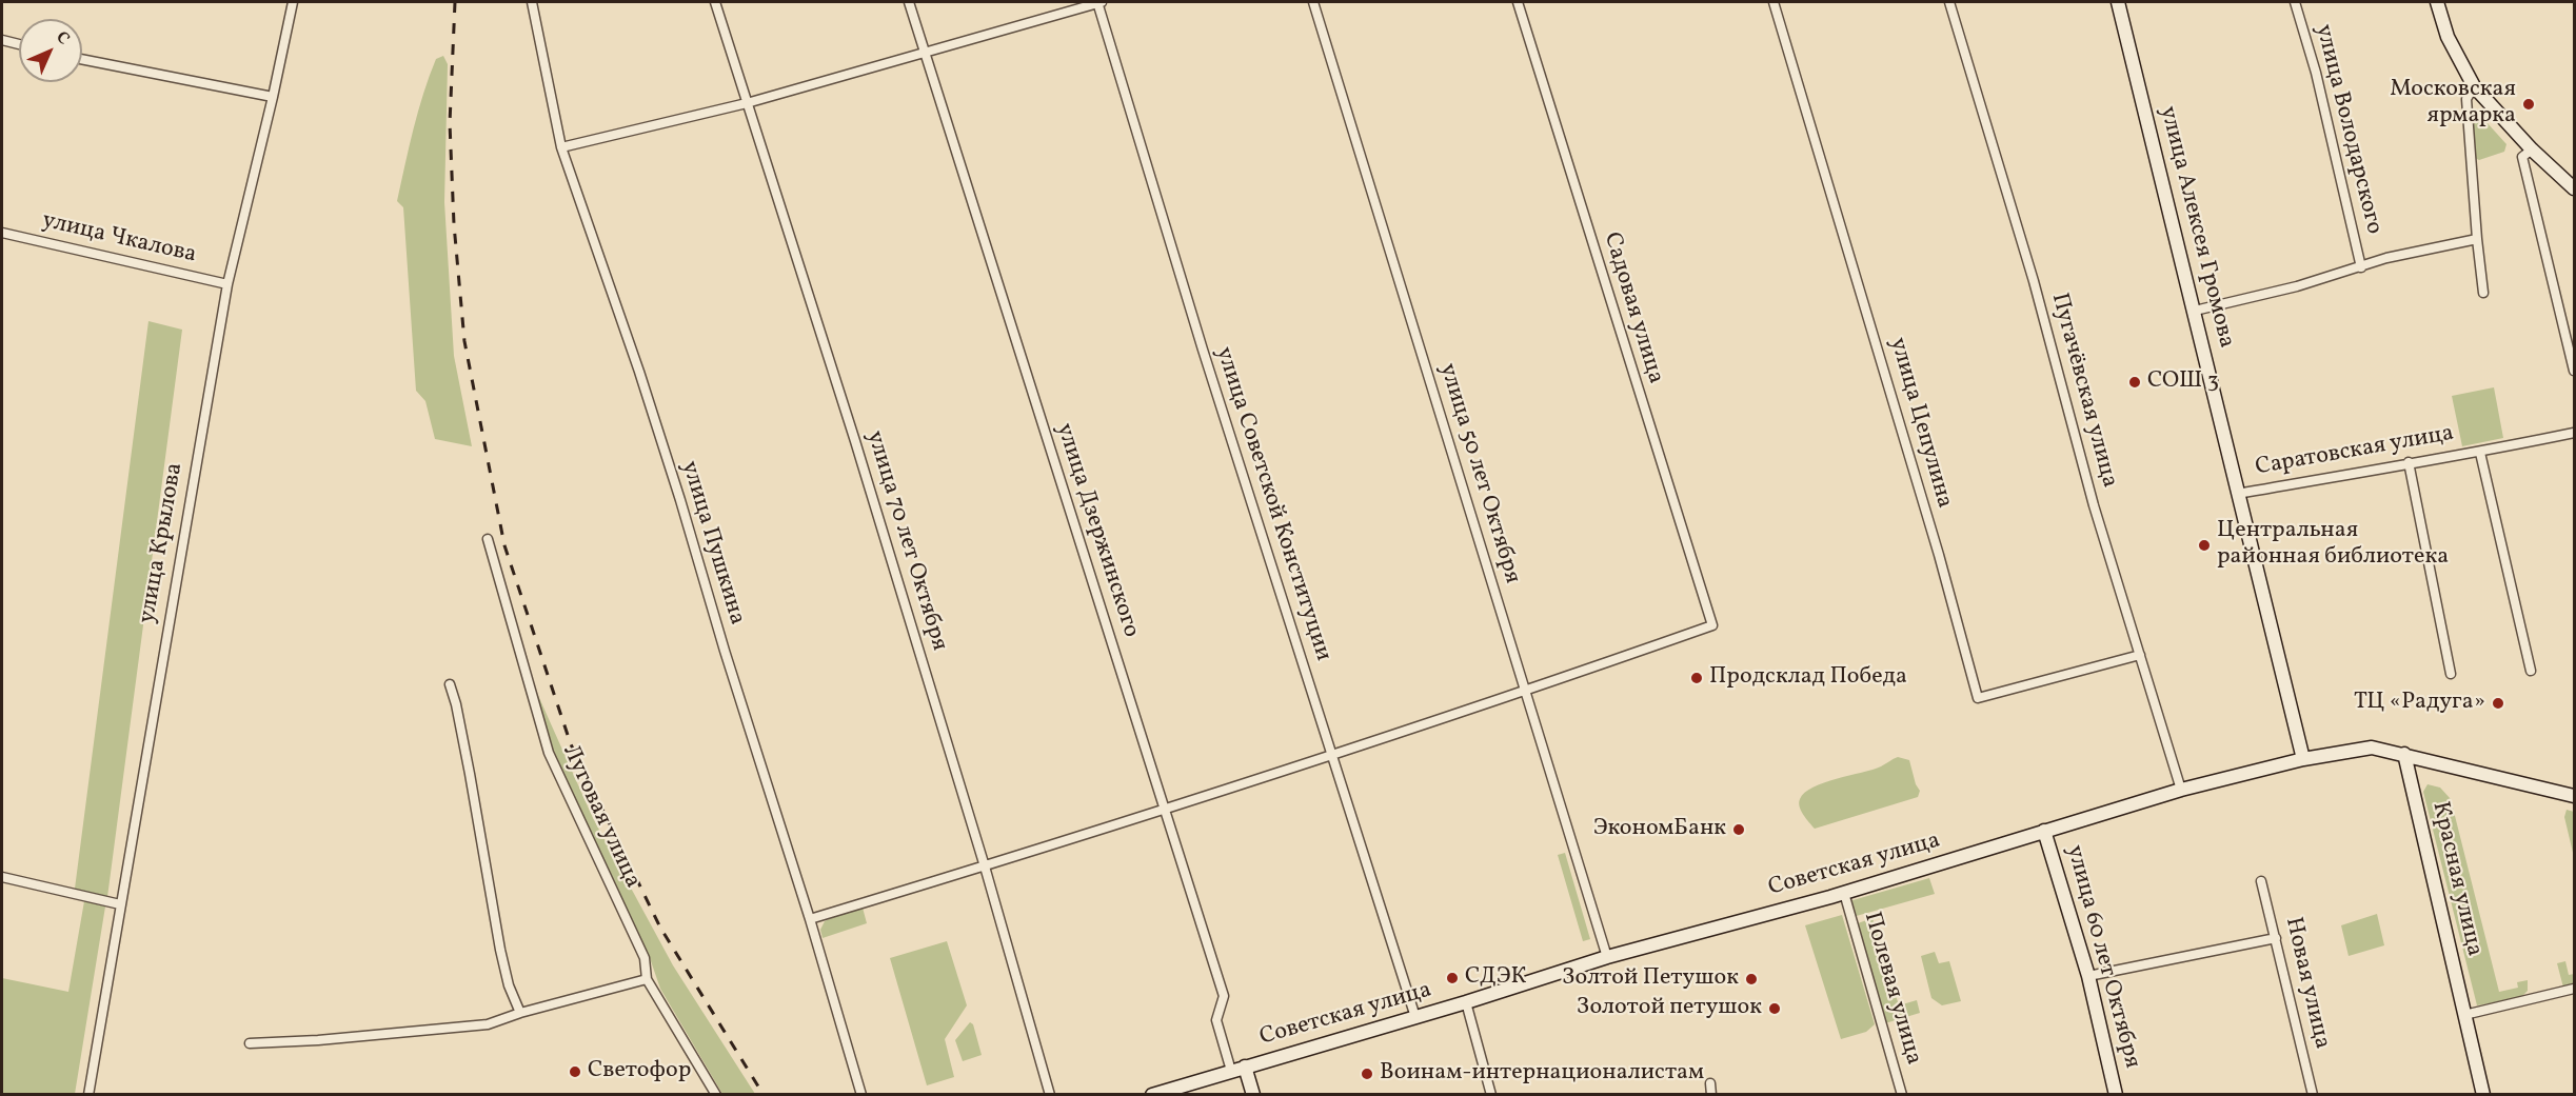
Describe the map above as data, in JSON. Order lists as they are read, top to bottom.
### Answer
{
  "streets": {
    "street": [
      "улица Володарского",
      "улица Алексея Громова",
      "улица Чкалова",
      "Садовая улица",
      "Пугачёвская улица",
      "улица Цепулина",
      "Саратовская улица",
      "улица 50 лет Октября",
      "улица Советской Конституции",
      "улица Дзержинского",
      "улица 70 лет Октября",
      "улица Крылова",
      "улица Пушкина",
      "Луговая улица",
      "Советская улица",
      "Красная улица",
      "улица 60 лет Октября",
      "Новая улица",
      "Полевая улица"
    ]
  },
  "crossings": [
    ["улица Алексея Громова", "Саратовская улица"],
    ["улица Алексея Громова", "Советская улица"],
    ["улица Чкалова", "улица Крылова"],
    ["Садовая улица", "улица 50 лет Октября"],
    ["Пугачёвская улица", "улица Цепулина"],
    ["Пугачёвская улица", "Советская улица"],
    ["улица 50 лет Октября", "Советская улица"],
    ["улица Советской Конституции", "Советская улица"],
    ["улица Дзержинского", "Советская улица"],
    ["Советская улица", "Красная улица"],
    ["Советская улица", "улица 60 лет Октября"],
    ["Советская улица", "Полевая улица"]
  ],
  "places": [
    "Московская ярмарка",
    "СОШ 3",
    "Центральная районная библиотека",
    "Продсклад Победа",
    "ТЦ «Радуга»",
    "ЭкономБанк",
    "СДЭК",
    "Золтой Петушок",
    "Золотой петушок",
    "Светофор",
    "Воинам-интернационалистам"
  ],
  "north": "top right"
}
